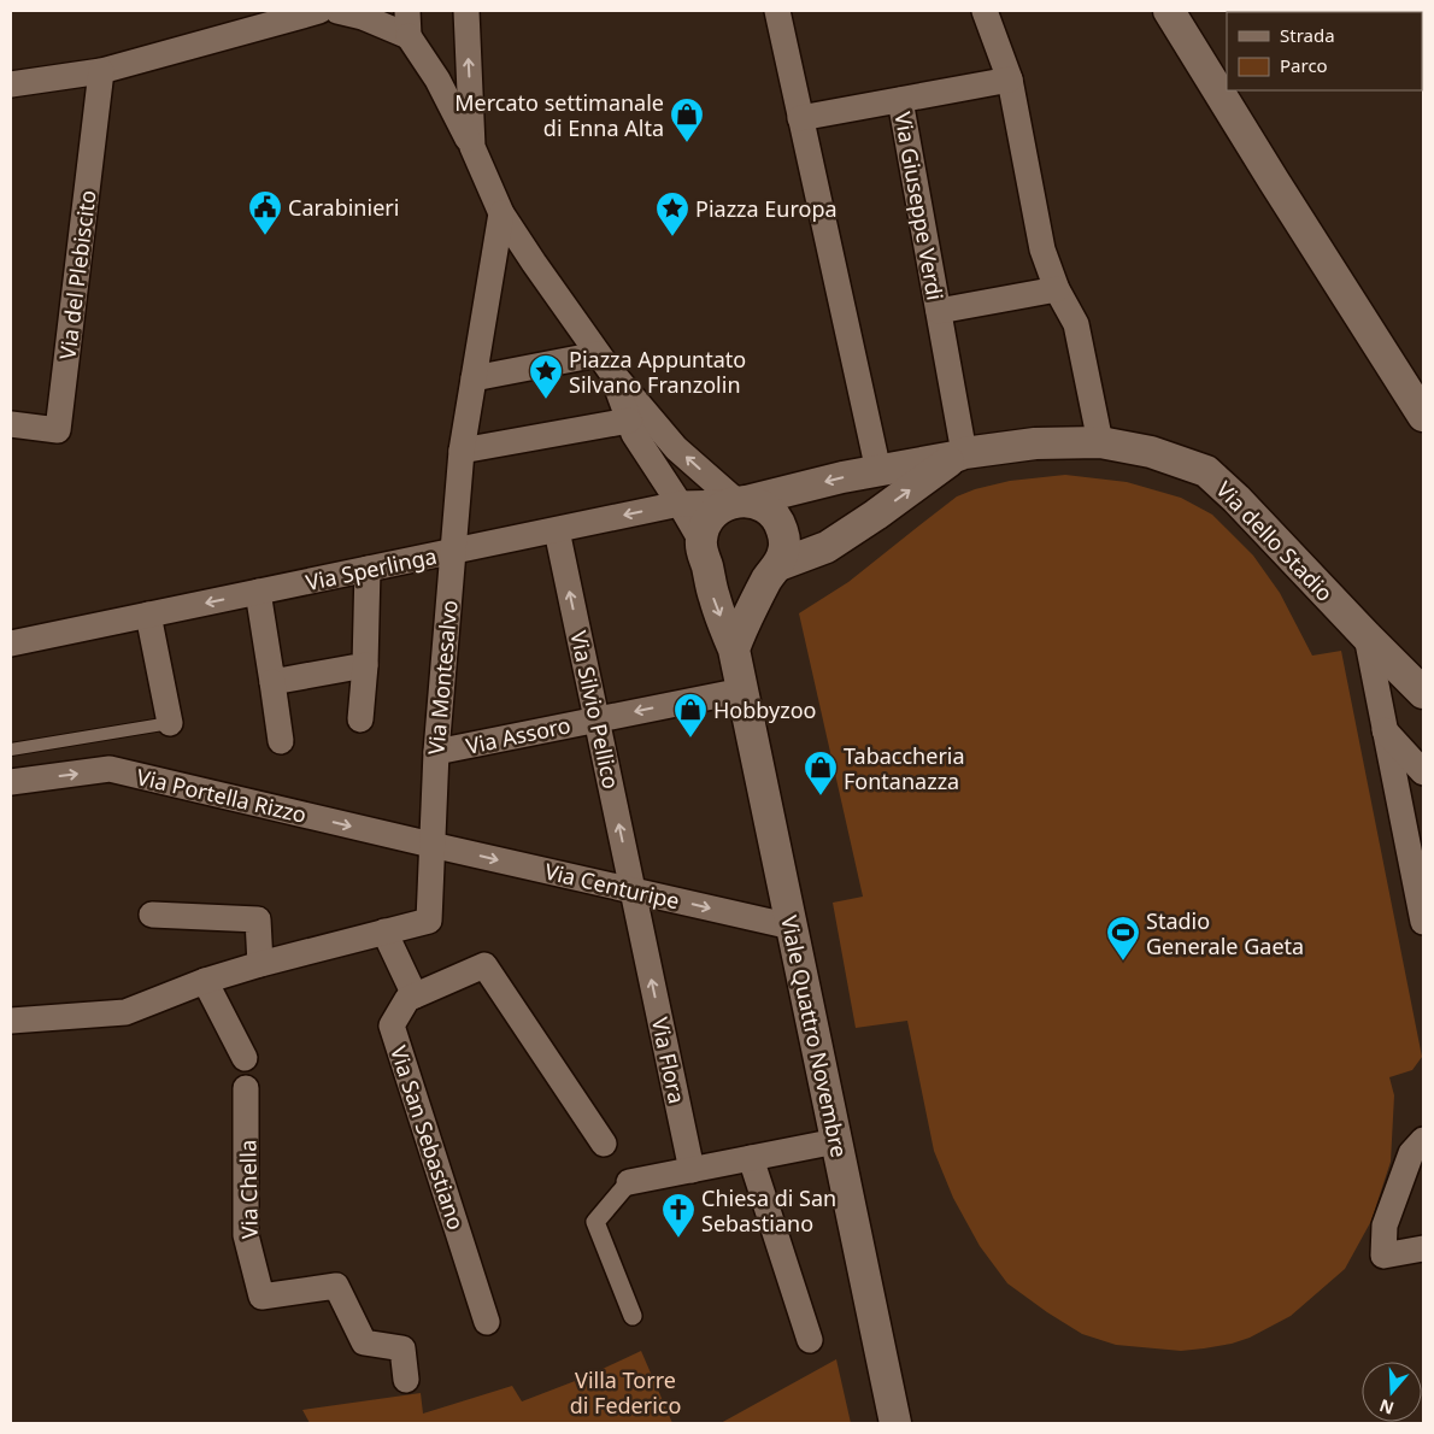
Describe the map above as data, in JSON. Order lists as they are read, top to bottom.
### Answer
{
  "streets": {
    "street": [
      "Via Giuseppe Verdi",
      "Via del Plebiscito",
      "Via dello Stadio",
      "Via Sperlinga",
      "Via Montesalvo",
      "Via Silvio Pellico",
      "Via Assoro",
      "Via Portella Rizzo",
      "Via Centuripe",
      "Viale Quattro Novembre",
      "Via Flora",
      "Via San Sebastiano",
      "Via Chella"
    ]
  },
  "crossings": [
    ["Via Giuseppe Verdi", "Via dello Stadio"],
    ["Via dello Stadio", "Via Sperlinga"],
    ["Via dello Stadio", "Viale Quattro Novembre"],
    ["Via Sperlinga", "Via Montesalvo"],
    ["Via Sperlinga", "Via Silvio Pellico"],
    ["Via Sperlinga", "Viale Quattro Novembre"],
    ["Via Montesalvo", "Via Assoro"],
    ["Via Montesalvo", "Via Portella Rizzo"],
    ["Via Montesalvo", "Via Centuripe"],
    ["Via Silvio Pellico", "Via Assoro"],
    ["Via Silvio Pellico", "Via Centuripe"],
    ["Via Silvio Pellico", "Via Flora"],
    ["Via Assoro", "Viale Quattro Novembre"],
    ["Via Portella Rizzo", "Via Centuripe"],
    ["Via Centuripe", "Viale Quattro Novembre"],
    ["Via Centuripe", "Via Flora"]
  ],
  "one_way": [
    "Via Assoro",
    "Via Portella Rizzo",
    "Via Centuripe",
    "Via Flora"
  ],
  "parks": ["Villa Torre di Federico"],
  "places": {
    "shop": ["Mercato settimanale di Enna Alta", "Hobbyzoo", "Tabaccheria Fontanazza"],
    "public building": ["Carabinieri"],
    "place": ["Piazza Europa", "Piazza Appuntato Silvano Franzolin"],
    "sports": ["Stadio Generale Gaeta"],
    "church": ["Chiesa di San Sebastiano"]
  },
  "legend": ["Strada", "Parco"],
  "north": "bottom"
}
